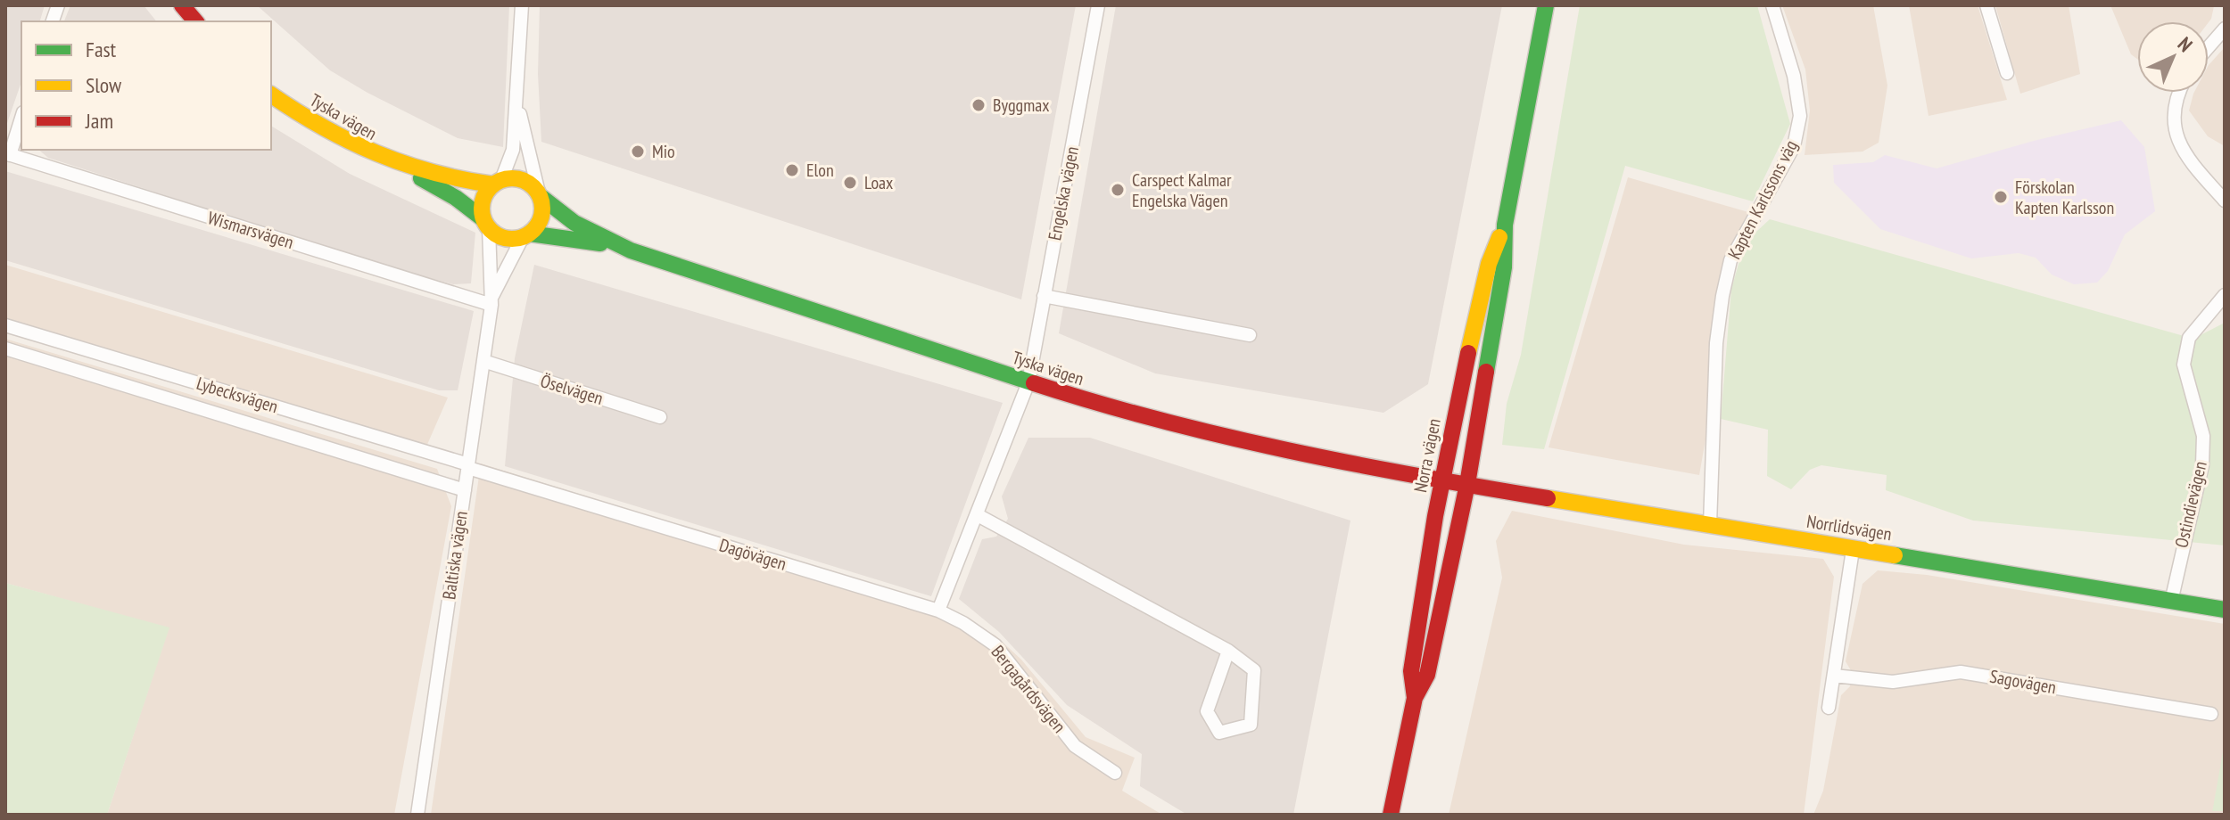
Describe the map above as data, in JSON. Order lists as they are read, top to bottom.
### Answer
{
  "streets": {
    "main road": ["Tyska vägen", "Norra vägen", "Norrlidsvägen"],
    "street": [
      "Engelska vägen",
      "Kapten Karlssons väg",
      "Wismarsvägen",
      "Öselvägen",
      "Lybecksvägen",
      "Ostindievägen",
      "Dagövägen",
      "Baltiska vägen",
      "Sagovägen",
      "Bergagårdsvägen"
    ]
  },
  "crossings": [
    ["Tyska vägen", "Engelska vägen"],
    ["Tyska vägen", "Norra vägen"],
    ["Tyska vägen", "Norrlidsvägen"],
    ["Tyska vägen", "Baltiska vägen"],
    ["Kapten Karlssons väg", "Norrlidsvägen"],
    ["Wismarsvägen", "Baltiska vägen"],
    ["Öselvägen", "Baltiska vägen"],
    ["Lybecksvägen", "Dagövägen"],
    ["Lybecksvägen", "Baltiska vägen"],
    ["Norra vägen", "Norrlidsvägen"],
    ["Ostindievägen", "Norrlidsvägen"],
    ["Dagövägen", "Baltiska vägen"],
    ["Dagövägen", "Bergagårdsvägen"]
  ],
  "places": [
    "Byggmax",
    "Mio",
    "Elon",
    "Loax",
    "Carspect Kalmar Engelska Vägen",
    "Förskolan Kapten Karlsson"
  ],
  "legend": ["Fast", "Slow", "Jam"],
  "north": "top right"
}
